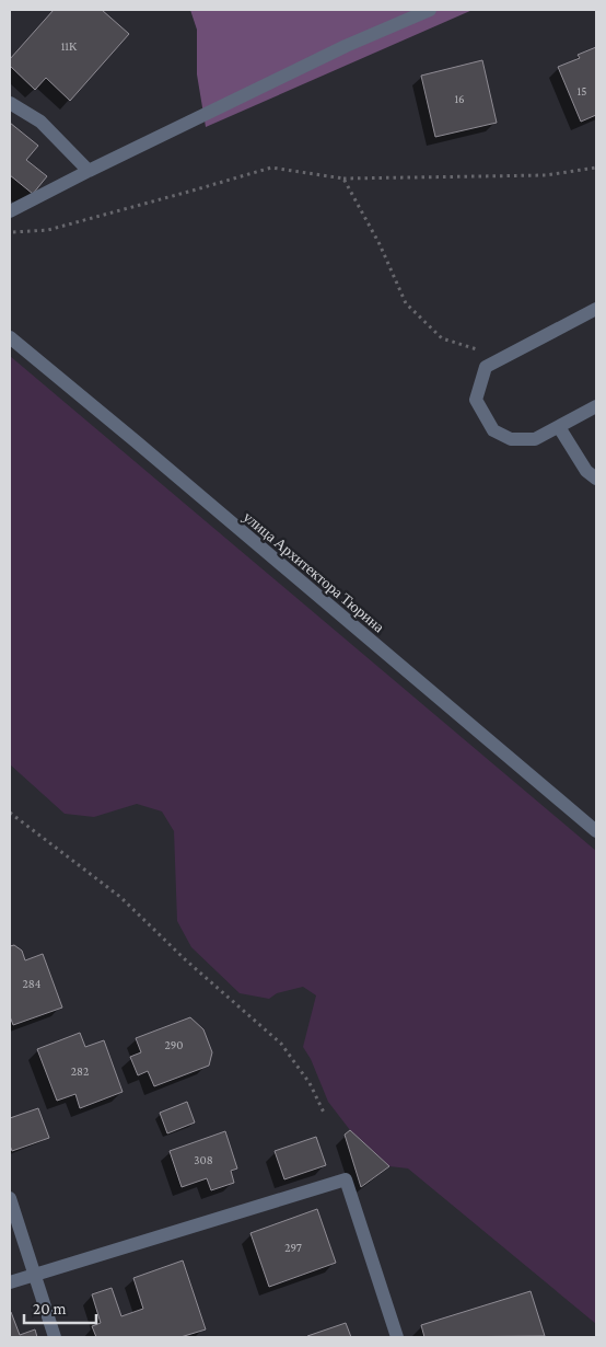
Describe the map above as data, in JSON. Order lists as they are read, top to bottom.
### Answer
{
  "streets": {
    "street": ["улица Архитектора Тюрина"]
  },
  "house_numbers": [
    "11К",
    "15",
    "16",
    "284",
    "290",
    "282",
    "308",
    "297"
  ],
  "scale_bar": "20 m"
}
